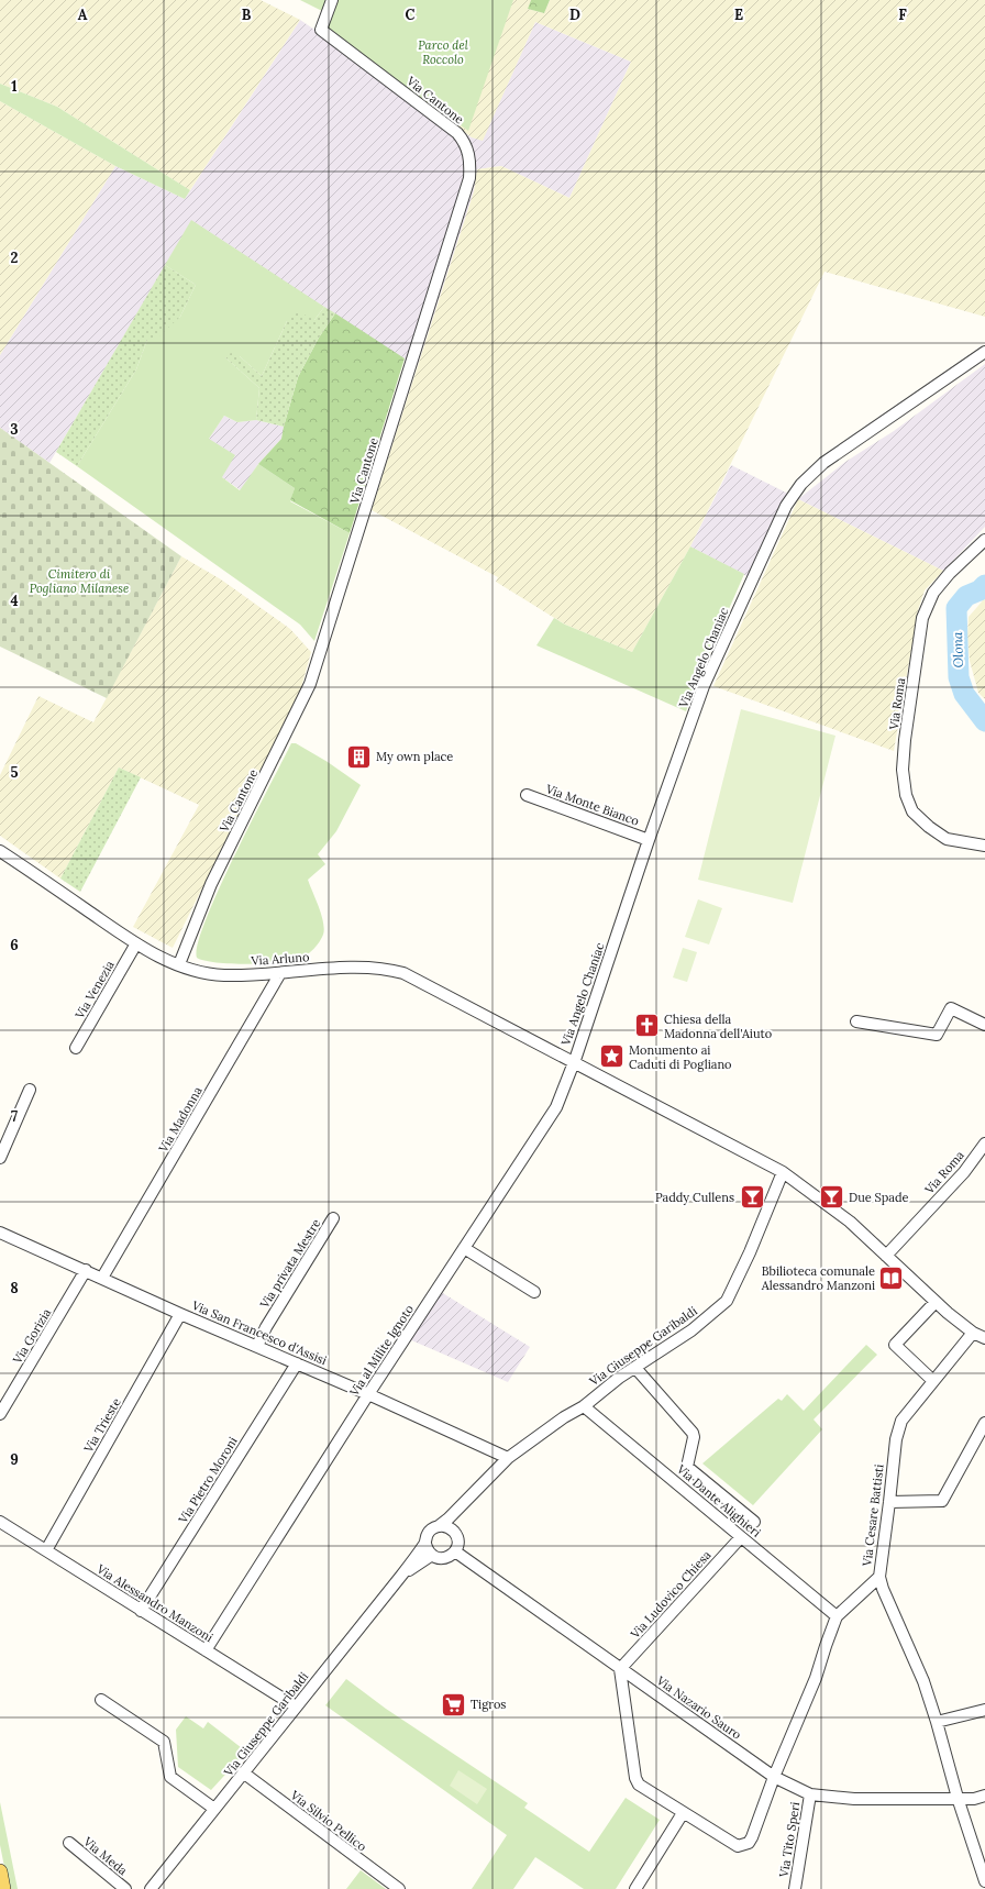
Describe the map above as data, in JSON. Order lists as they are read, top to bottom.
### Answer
{
  "streets": {
    "street": [
      "Via Cantone",
      "Via Angelo Chaniac",
      "Via Roma",
      "Via Monte Bianco",
      "Via Arluno",
      "Via Venezia",
      "Via Madonna",
      "Via privata Mestre",
      "Via San Francesco d'Assisi",
      "Via Gorizia",
      "Via Giuseppe Garibaldi",
      "Via al Milite Ignoto",
      "Via Trieste",
      "Via Pietro Moroni",
      "Via Dante Alighieri",
      "Via Cesare Battisti",
      "Via Ludovico Chiesa",
      "Via Alessandro Manzoni",
      "Via Nazario Sauro",
      "Via Silvio Pellico",
      "Via Tito Speri",
      "Via Meda"
    ]
  },
  "crossings": [
    ["Via Cantone", "Via Arluno"],
    ["Via Angelo Chaniac", "Via Monte Bianco"],
    ["Via Angelo Chaniac", "Via Arluno"],
    ["Via Angelo Chaniac", "Via al Milite Ignoto"],
    ["Via Roma", "Via Arluno"],
    ["Via Arluno", "Via Venezia"],
    ["Via Arluno", "Via Madonna"],
    ["Via Arluno", "Via Giuseppe Garibaldi"],
    ["Via Arluno", "Via al Milite Ignoto"],
    ["Via Arluno", "Via Cesare Battisti"],
    ["Via Madonna", "Via San Francesco d'Assisi"],
    ["Via privata Mestre", "Via San Francesco d'Assisi"],
    ["Via San Francesco d'Assisi", "Via Gorizia"],
    ["Via San Francesco d'Assisi", "Via Giuseppe Garibaldi"],
    ["Via San Francesco d'Assisi", "Via al Milite Ignoto"],
    ["Via San Francesco d'Assisi", "Via Trieste"],
    ["Via San Francesco d'Assisi", "Via Pietro Moroni"],
    ["Via Giuseppe Garibaldi", "Via Dante Alighieri"],
    ["Via Giuseppe Garibaldi", "Via Alessandro Manzoni"],
    ["Via Giuseppe Garibaldi", "Via Nazario Sauro"],
    ["Via Giuseppe Garibaldi", "Via Silvio Pellico"],
    ["Via al Milite Ignoto", "Via Alessandro Manzoni"],
    ["Via Trieste", "Via Alessandro Manzoni"],
    ["Via Pietro Moroni", "Via Alessandro Manzoni"],
    ["Via Dante Alighieri", "Via Cesare Battisti"],
    ["Via Dante Alighieri", "Via Ludovico Chiesa"],
    ["Via Cesare Battisti", "Via Nazario Sauro"],
    ["Via Ludovico Chiesa", "Via Nazario Sauro"],
    ["Via Nazario Sauro", "Via Tito Speri"]
  ],
  "water": ["Olona"],
  "parks": ["Parco del Roccolo", "Cimitero di Pogliano Milanese"],
  "places": {
    "building": ["My own place"],
    "church": ["Chiesa della Madonna dell'Aiuto"],
    "place": ["Monumento ai Caduti di Pogliano"],
    "bar": ["Paddy Cullens", "Due Spade"],
    "library": ["Bbilioteca comunale Alessandro Manzoni"],
    "supermarket": ["Tigros"]
  },
  "grid": {
    "columns": [
      "A",
      "B",
      "C",
      "D",
      "E",
      "F"
    ],
    "rows": [
      "1",
      "2",
      "3",
      "4",
      "5",
      "6",
      "7",
      "8",
      "9"
    ]
  }
}
